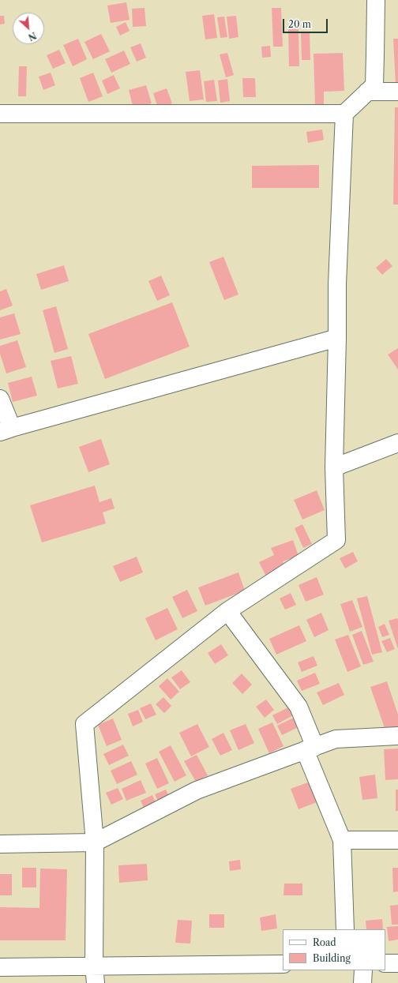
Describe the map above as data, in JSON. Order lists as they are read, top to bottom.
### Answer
{
  "legend": ["Road", "Building"],
  "scale_bar": "20 m",
  "north": "bottom right"
}
